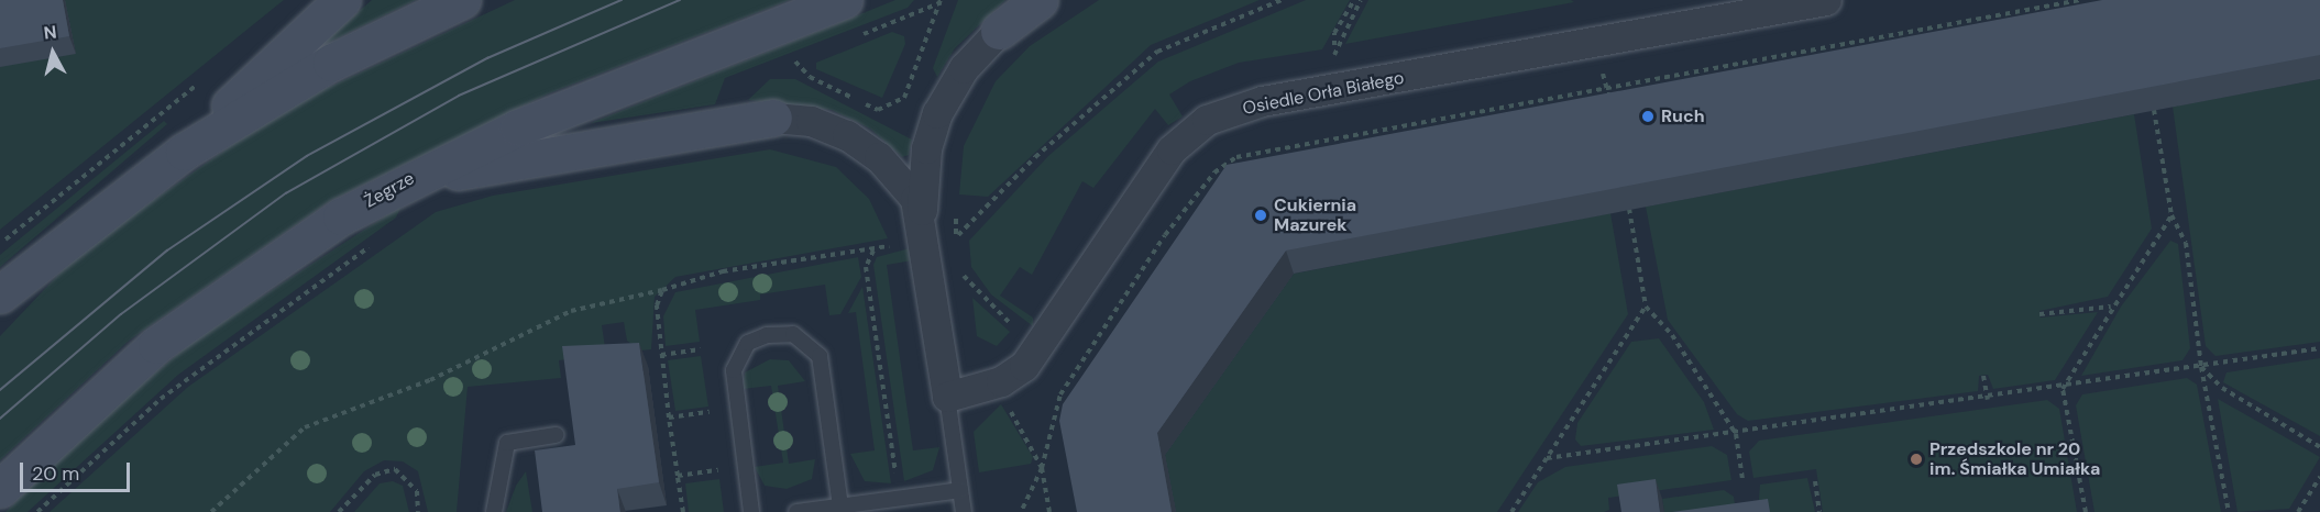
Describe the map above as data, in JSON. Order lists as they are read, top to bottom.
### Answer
{
  "streets": {
    "street": ["Osiedle Orła Białego", "Żegrze"]
  },
  "places": ["Ruch", "Cukiernia Mazurek", "Przedszkole nr 20 im. Śmiałka Umiałka"],
  "scale_bar": "20 m",
  "north": "top"
}
